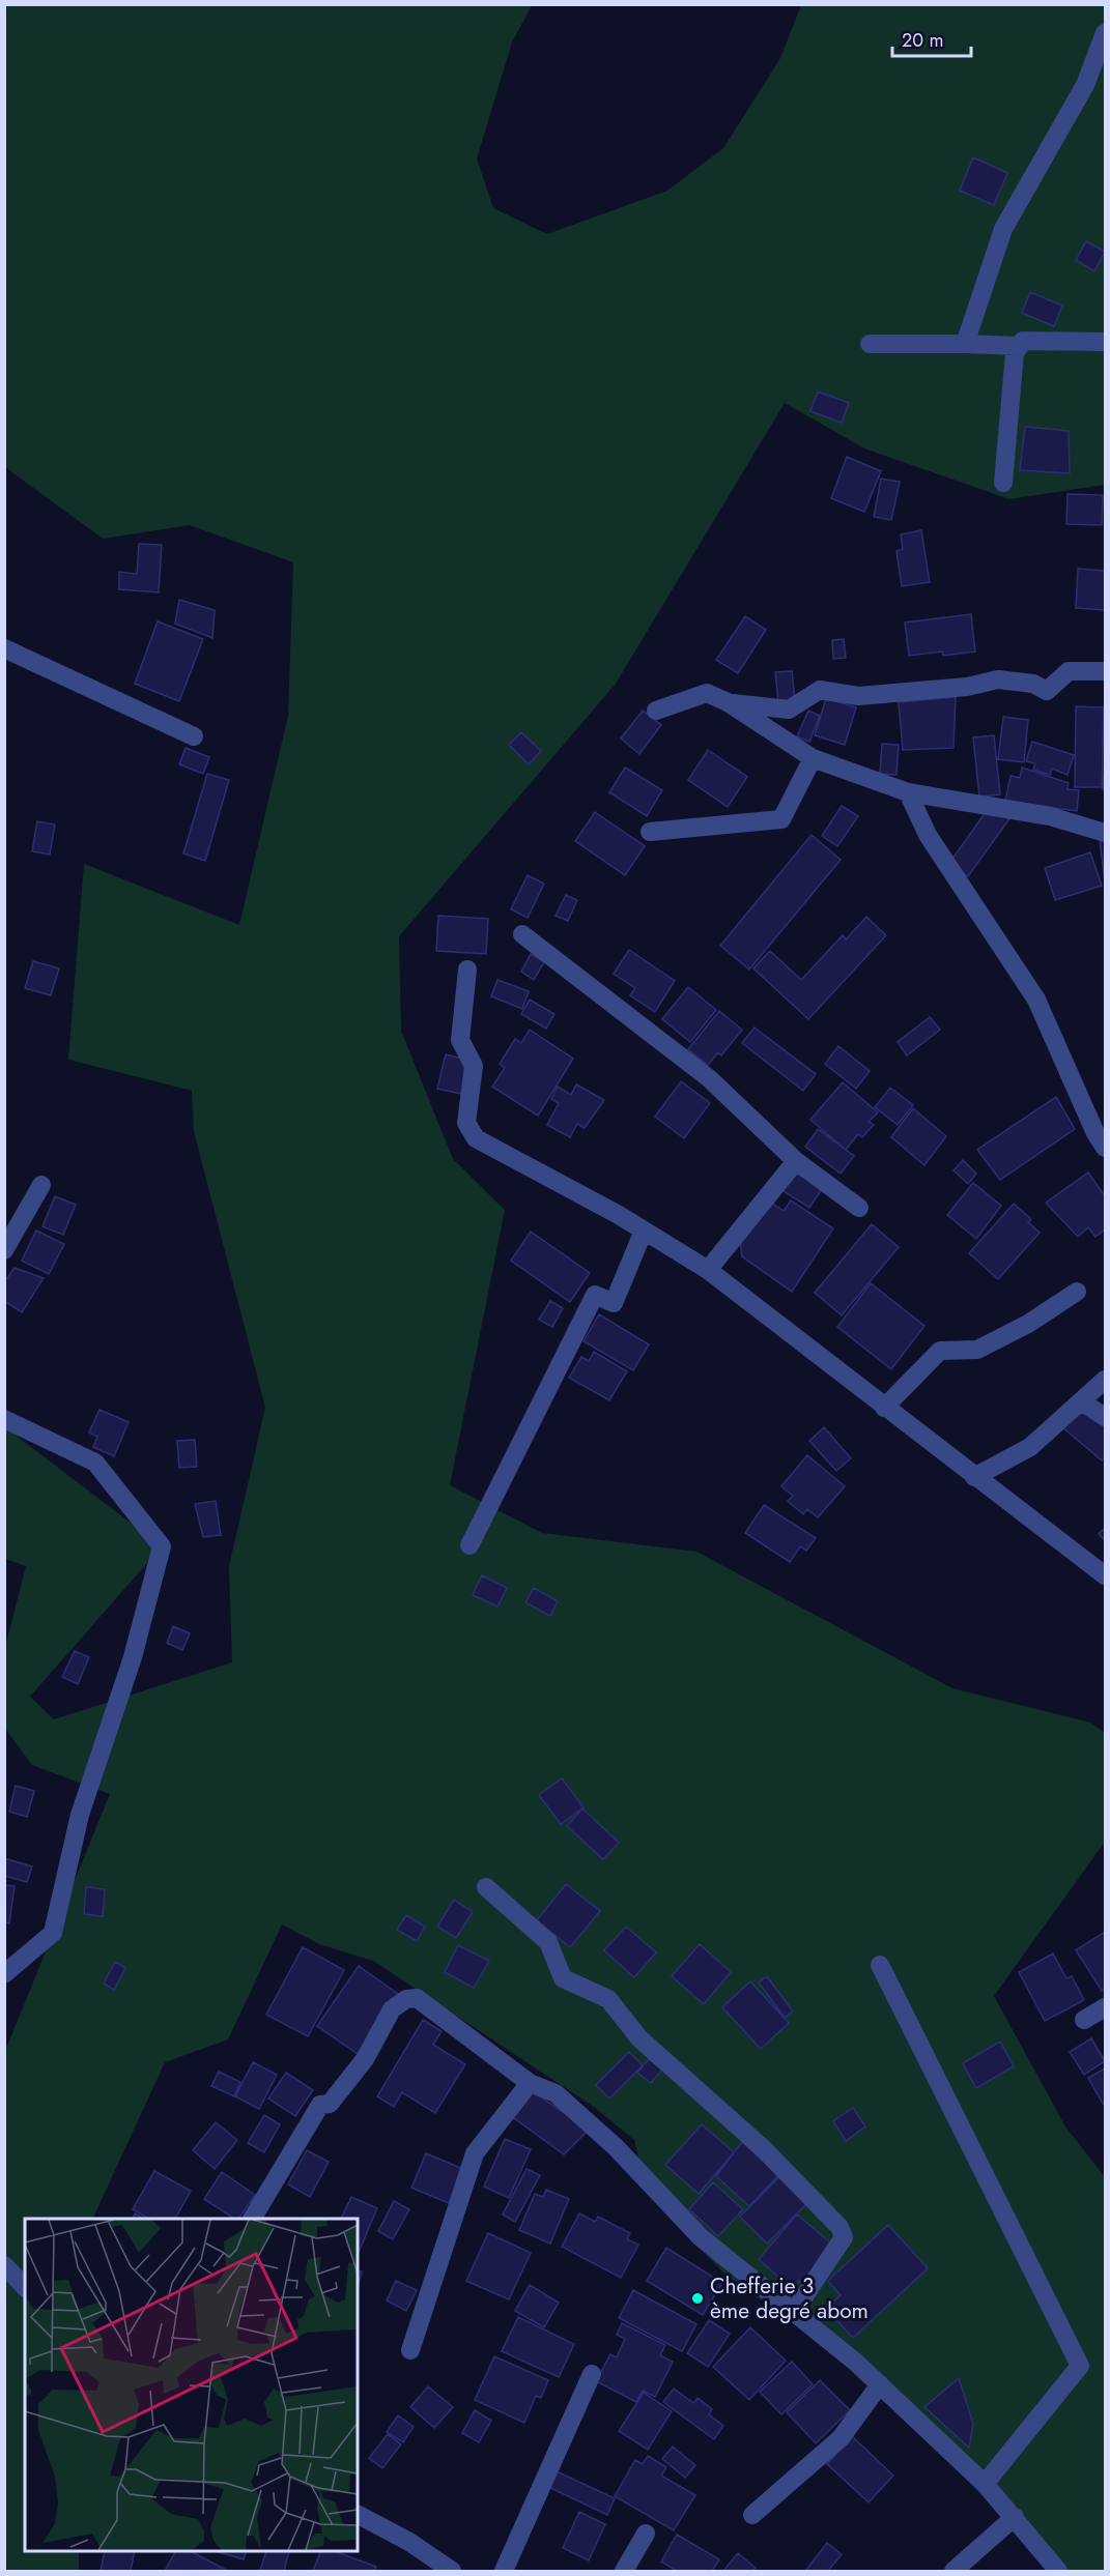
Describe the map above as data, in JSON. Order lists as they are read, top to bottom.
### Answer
{
  "places": ["Chefferie 3 ème degré abom"],
  "scale_bar": "20 m"
}
